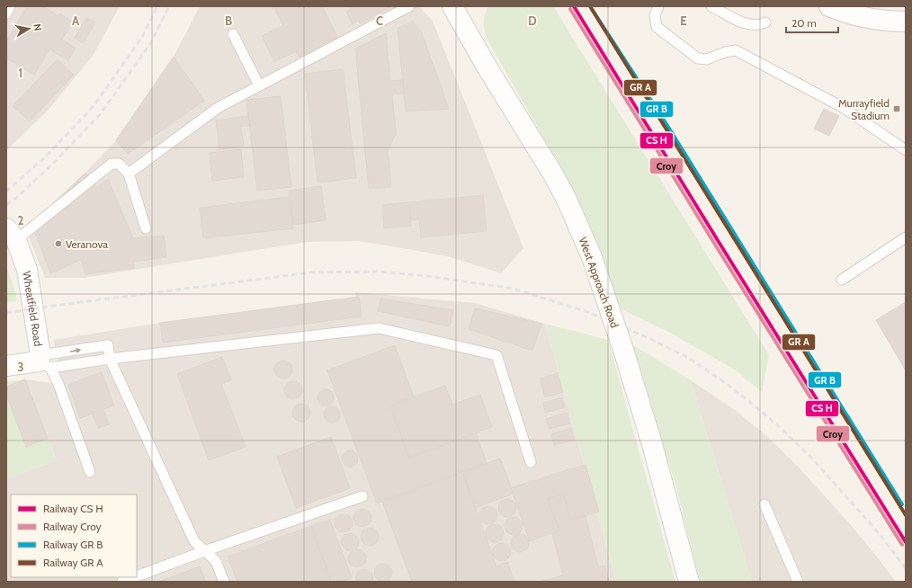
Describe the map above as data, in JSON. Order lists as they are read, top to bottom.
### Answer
{
  "streets": {
    "street": ["West Approach Road", "Wheatfield Road"]
  },
  "places": {
    "transit": ["Murrayfield Stadium"],
    "other": ["Veranova"]
  },
  "lines": ["rail line Croy"],
  "legend": [
    "Railway CS H",
    "Railway Croy",
    "Railway GR B",
    "Railway GR A"
  ],
  "scale_bar": "20 m",
  "north": "right",
  "grid": {
    "columns": [
      "A",
      "B",
      "C",
      "D",
      "E"
    ],
    "rows": ["1", "2", "3"]
  }
}
